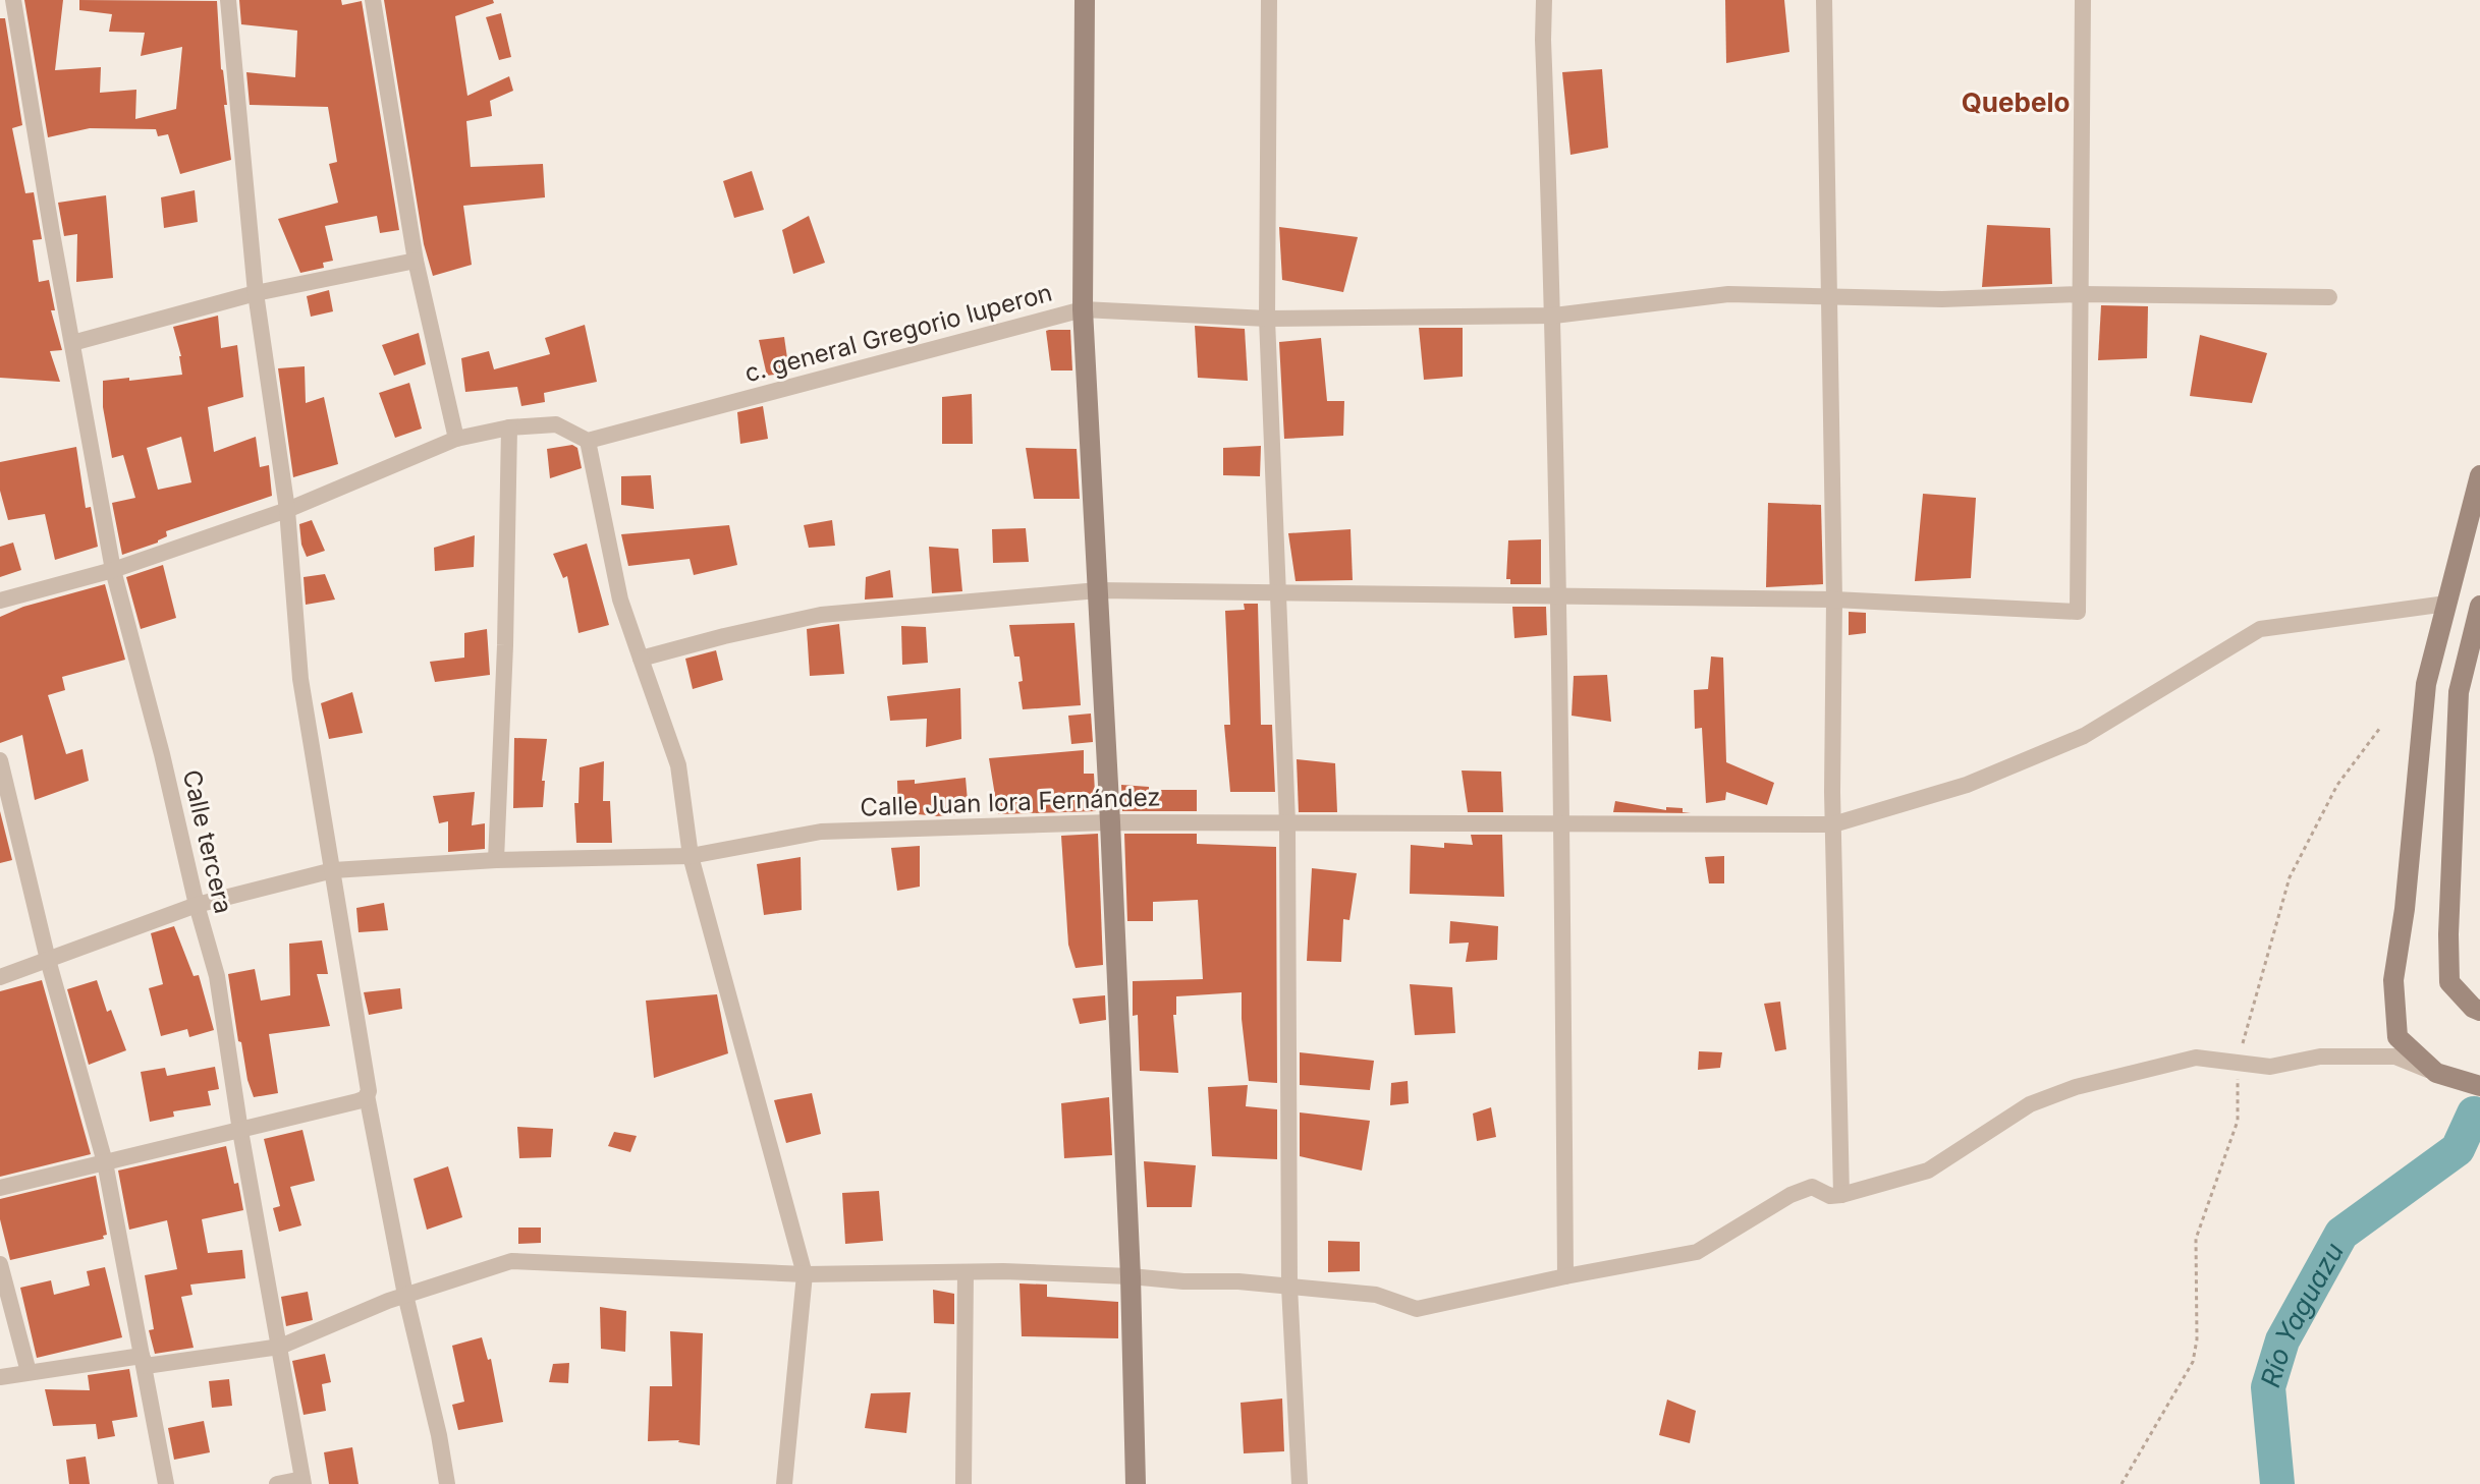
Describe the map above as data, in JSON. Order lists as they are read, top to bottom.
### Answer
{
  "streets": {
    "street": ["c. general Gregorio luperon", "Calle Juan lora Fernández", "Calle tercera"]
  },
  "crossings": [
    ["Calle Juan lora Fernández", "Calle tercera"]
  ],
  "districts": ["Quebelo"],
  "water": ["Río Yaguazu"]
}
